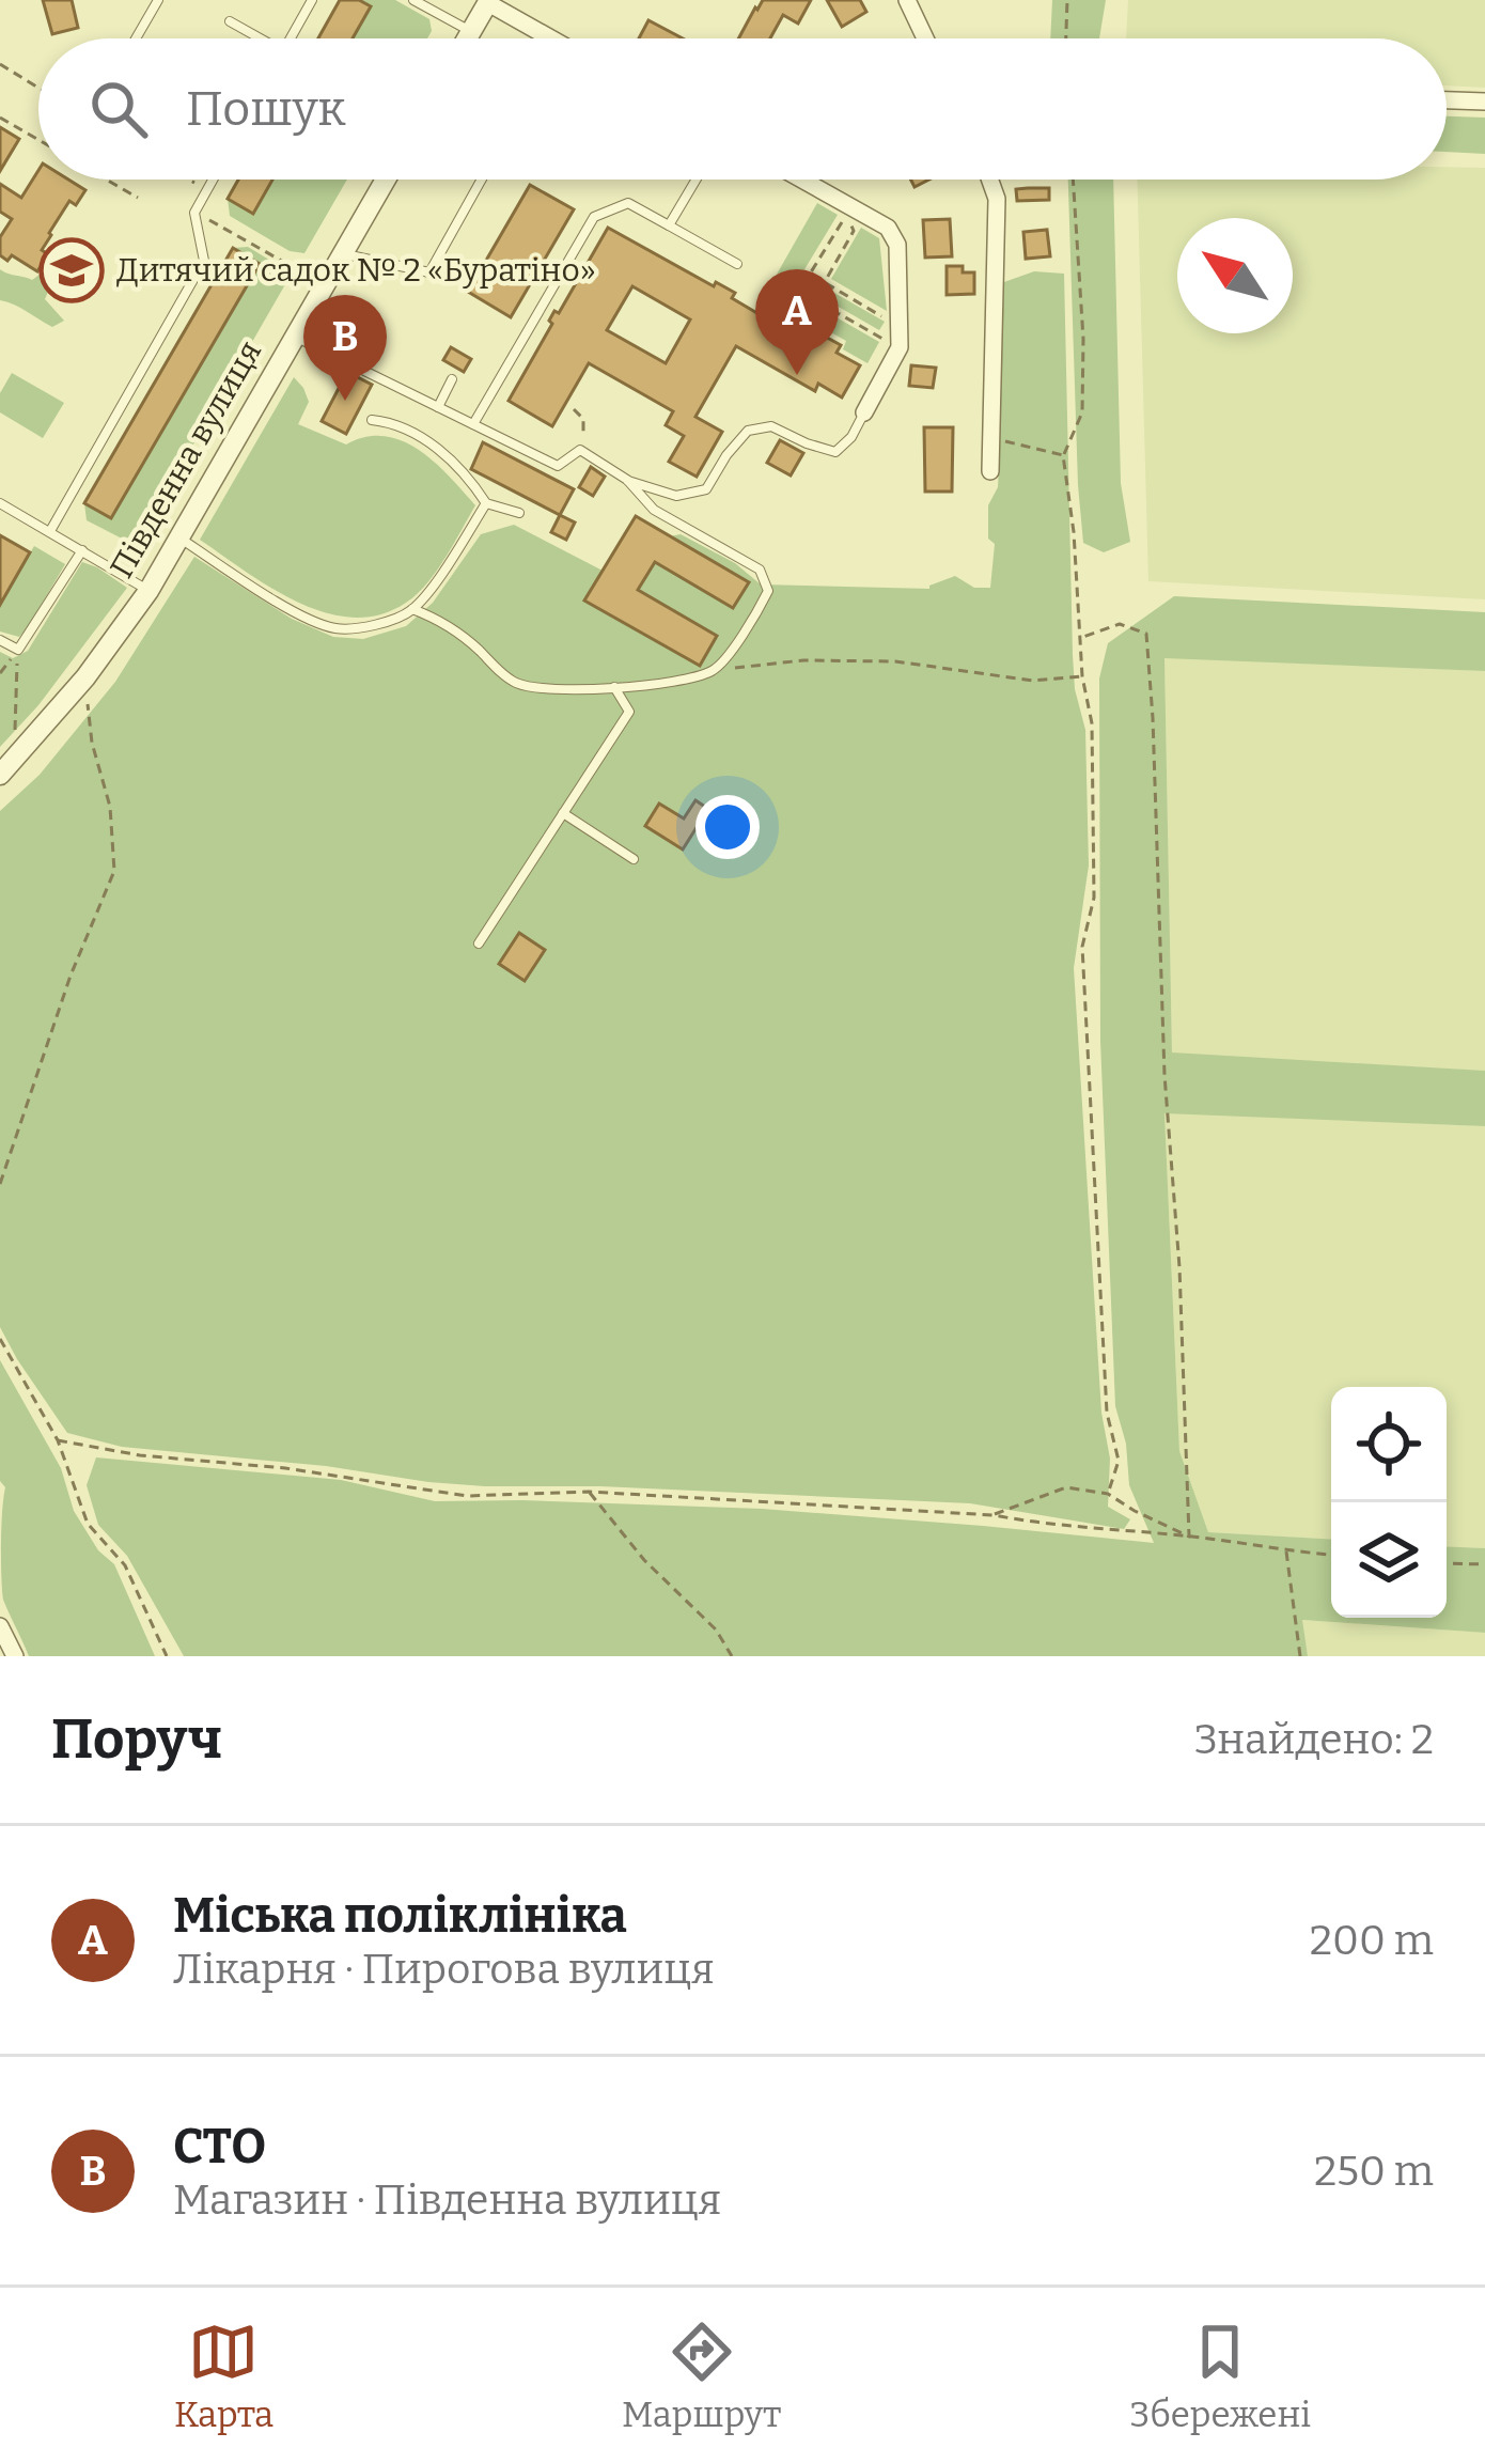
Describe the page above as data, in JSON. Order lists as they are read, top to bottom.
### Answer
{
  "streets": {
    "street": ["Південна вулиця"]
  },
  "places": {
    "school or university": ["Дитячий садок № 2 «Буратіно»"]
  },
  "north": "top left",
  "page": {
    "search": "Пошук",
    "pins": ["A", "B"],
    "heading": ["Поруч", "Знайдено: 2"],
    "list": [
      {
        "mark": "A",
        "name": "Міська поліклініка",
        "note": "Лікарня · Пирогова вулиця",
        "value": "200 m"
      },
      {
        "mark": "B",
        "name": "СТО",
        "note": "Магазин · Південна вулиця",
        "value": "250 m"
      }
    ],
    "nav": ["Карта", "Маршрут", "Збережені"]
  }
}
